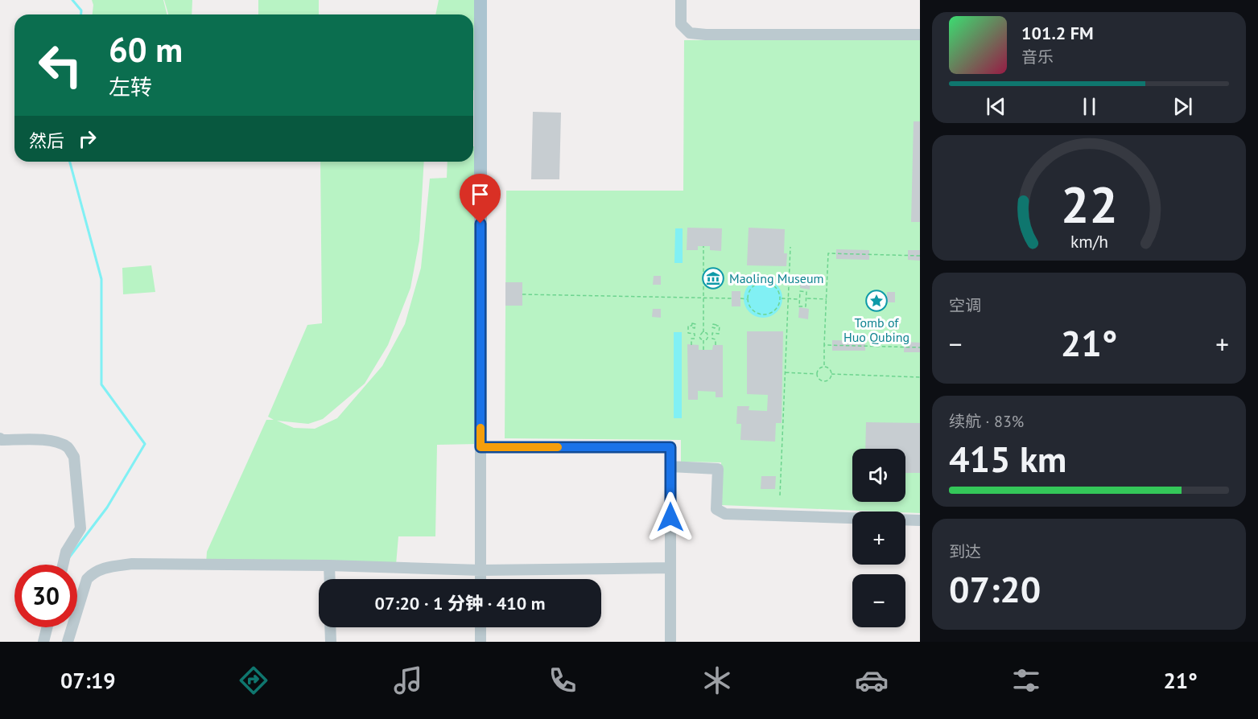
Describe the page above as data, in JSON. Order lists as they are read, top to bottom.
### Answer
{
  "places": {
    "museum": ["Maoling Museum"],
    "place": ["Tomb of Huo Qubing"]
  },
  "page": {
    "turn": ["60 m", "左转"],
    "song": ["101.2 FM", "音乐"],
    "then": "然后",
    "tile": [
      "空调",
      ["续航 · 83%", "415 km"],
      ["到达", "07:20"]
    ],
    "heat": ["−", "21°", "+"],
    "map_buttons": ["+", "−"],
    "limit": "30",
    "trip": "07:20 · 1 分钟 · 410 m",
    "tabs": ["07:19", "21°"],
    "gauge": ["22", "km/h"]
  }
}
